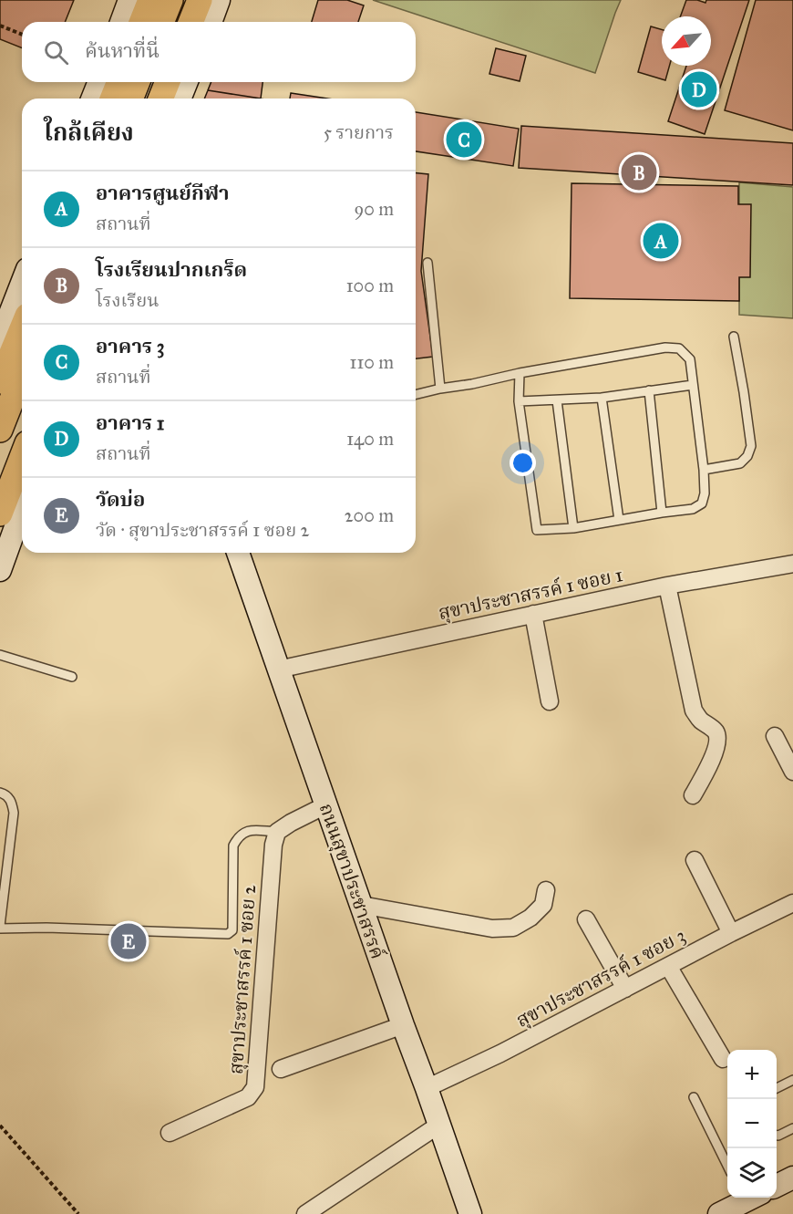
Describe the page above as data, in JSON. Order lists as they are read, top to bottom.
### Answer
{
  "streets": {
    "street": [
      "สุขาประชาสรรค์ 1 ซอย 1",
      "ถนนสุขาประชาสรรค์",
      "สุขาประชาสรรค์ 1 ซอย 3",
      "สุขาประชาสรรค์ 1 ซอย 2"
    ]
  },
  "crossings": [
    ["สุขาประชาสรรค์ 1 ซอย 1", "ถนนสุขาประชาสรรค์"],
    ["ถนนสุขาประชาสรรค์", "สุขาประชาสรรค์ 1 ซอย 3"]
  ],
  "north": "bottom left",
  "page": {
    "search": "ค้นหาที่นี่",
    "pins": [
      "D",
      "C",
      "B",
      "A",
      "E"
    ],
    "heading": ["ใกล้เคียง", "5 รายการ"],
    "list": [
      {
        "mark": "A",
        "name": "อาคารศูนย์กีฬา",
        "note": "สถานที่",
        "value": "90 m"
      },
      {
        "mark": "B",
        "name": "โรงเรียนปากเกร็ด",
        "note": "โรงเรียน",
        "value": "100 m"
      },
      {
        "mark": "C",
        "name": "อาคาร 3",
        "note": "สถานที่",
        "value": "110 m"
      },
      {
        "mark": "D",
        "name": "อาคาร 1",
        "note": "สถานที่",
        "value": "140 m"
      },
      {
        "mark": "E",
        "name": "วัดบ่อ",
        "note": "วัด · สุขาประชาสรรค์ 1 ซอย 2",
        "value": "200 m"
      }
    ],
    "map_buttons": ["+", "−"]
  }
}
